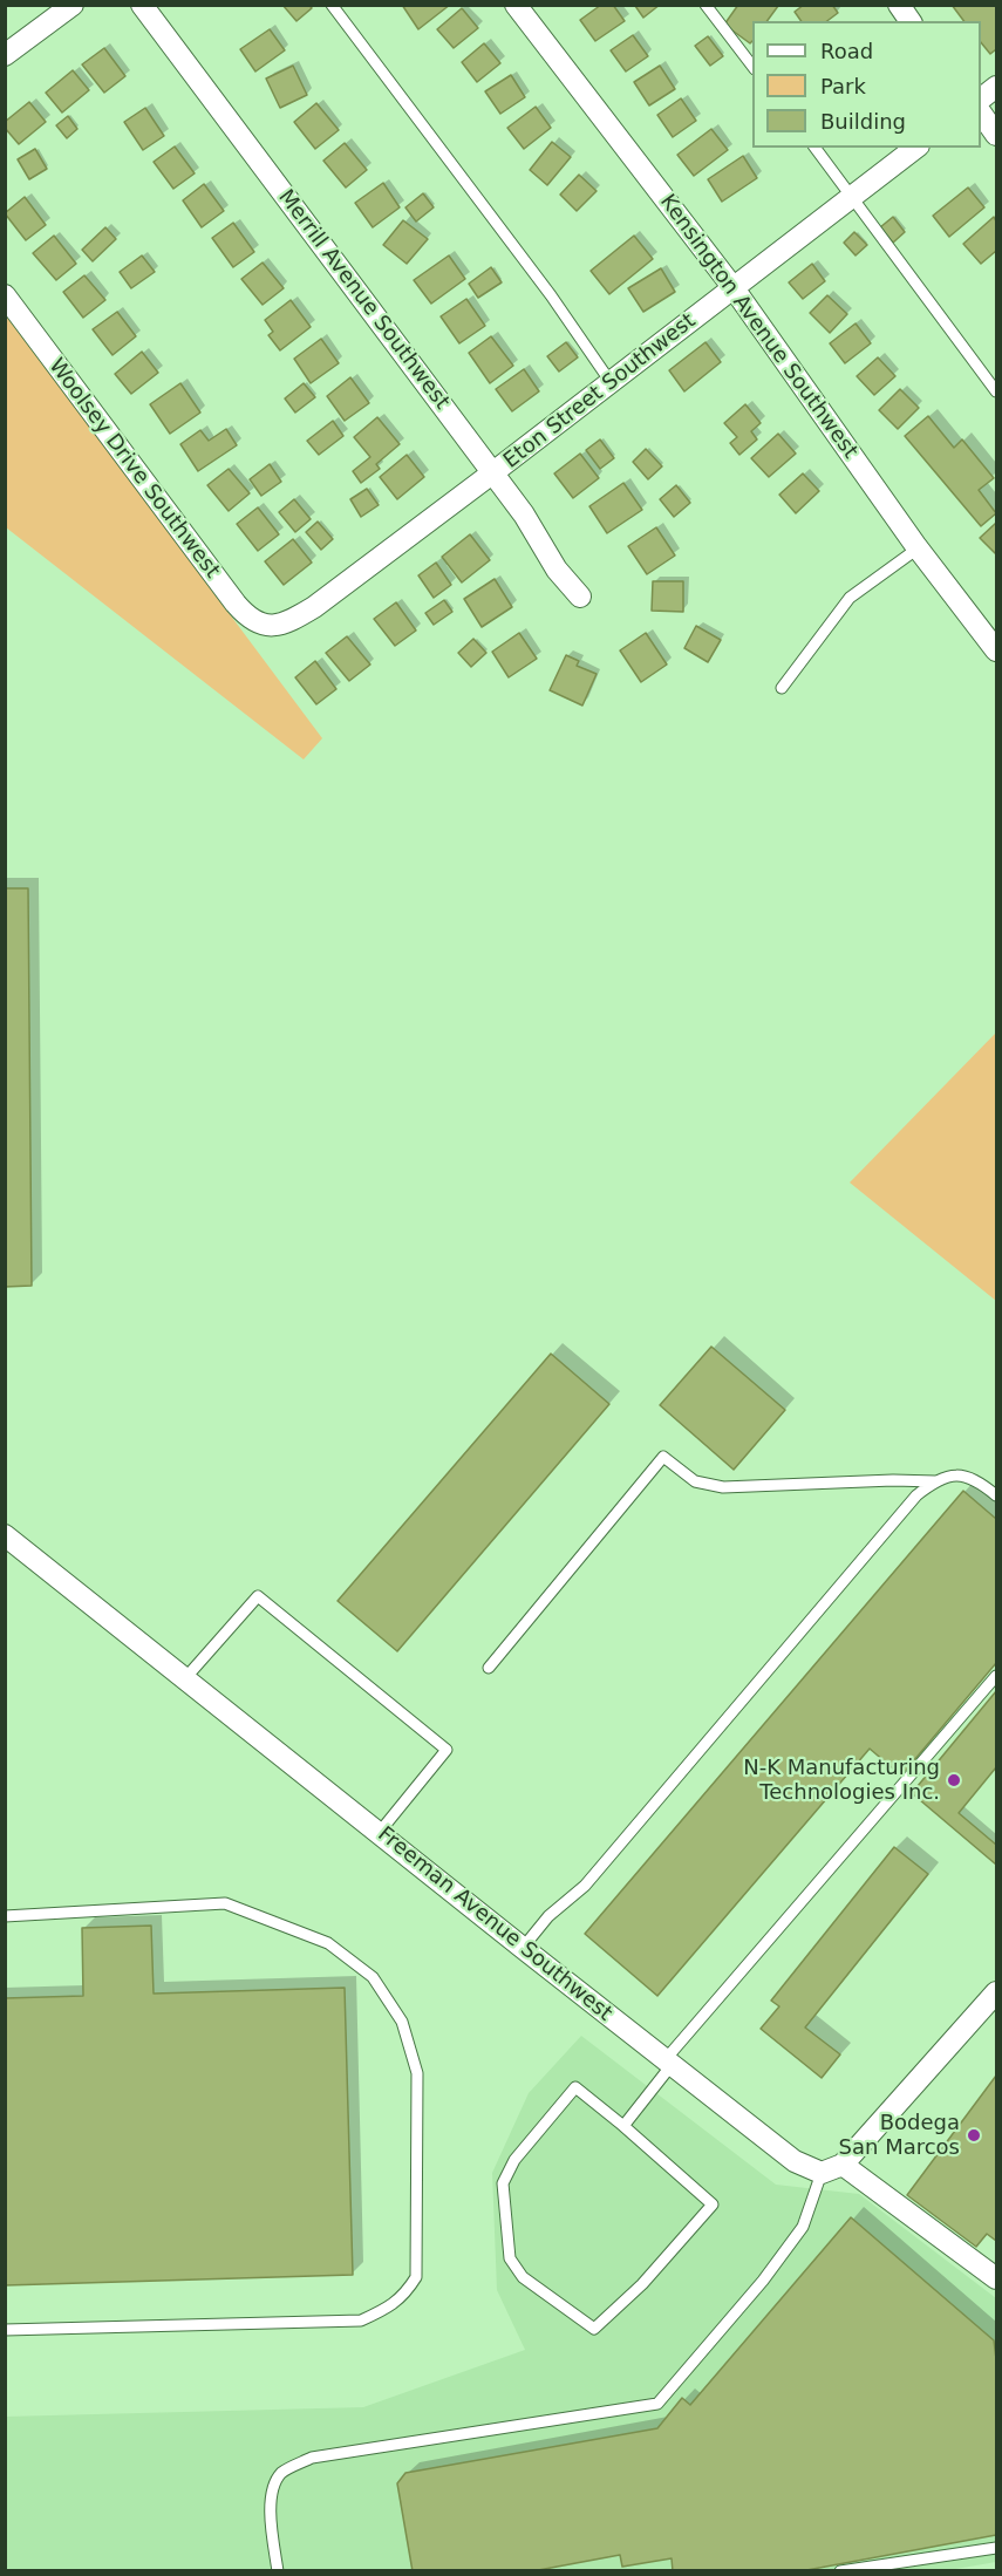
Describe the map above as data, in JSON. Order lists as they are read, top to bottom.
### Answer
{
  "streets": {
    "street": [
      "Merrill Avenue Southwest",
      "Kensington Avenue Southwest",
      "Eton Street Southwest",
      "Woolsey Drive Southwest",
      "Freeman Avenue Southwest"
    ]
  },
  "crossings": [
    ["Merrill Avenue Southwest", "Eton Street Southwest"],
    ["Kensington Avenue Southwest", "Eton Street Southwest"],
    ["Eton Street Southwest", "Woolsey Drive Southwest"]
  ],
  "places": ["N-K Manufacturing Technologies Inc.", "Bodega San Marcos"],
  "legend": ["Road", "Park", "Building"]
}
